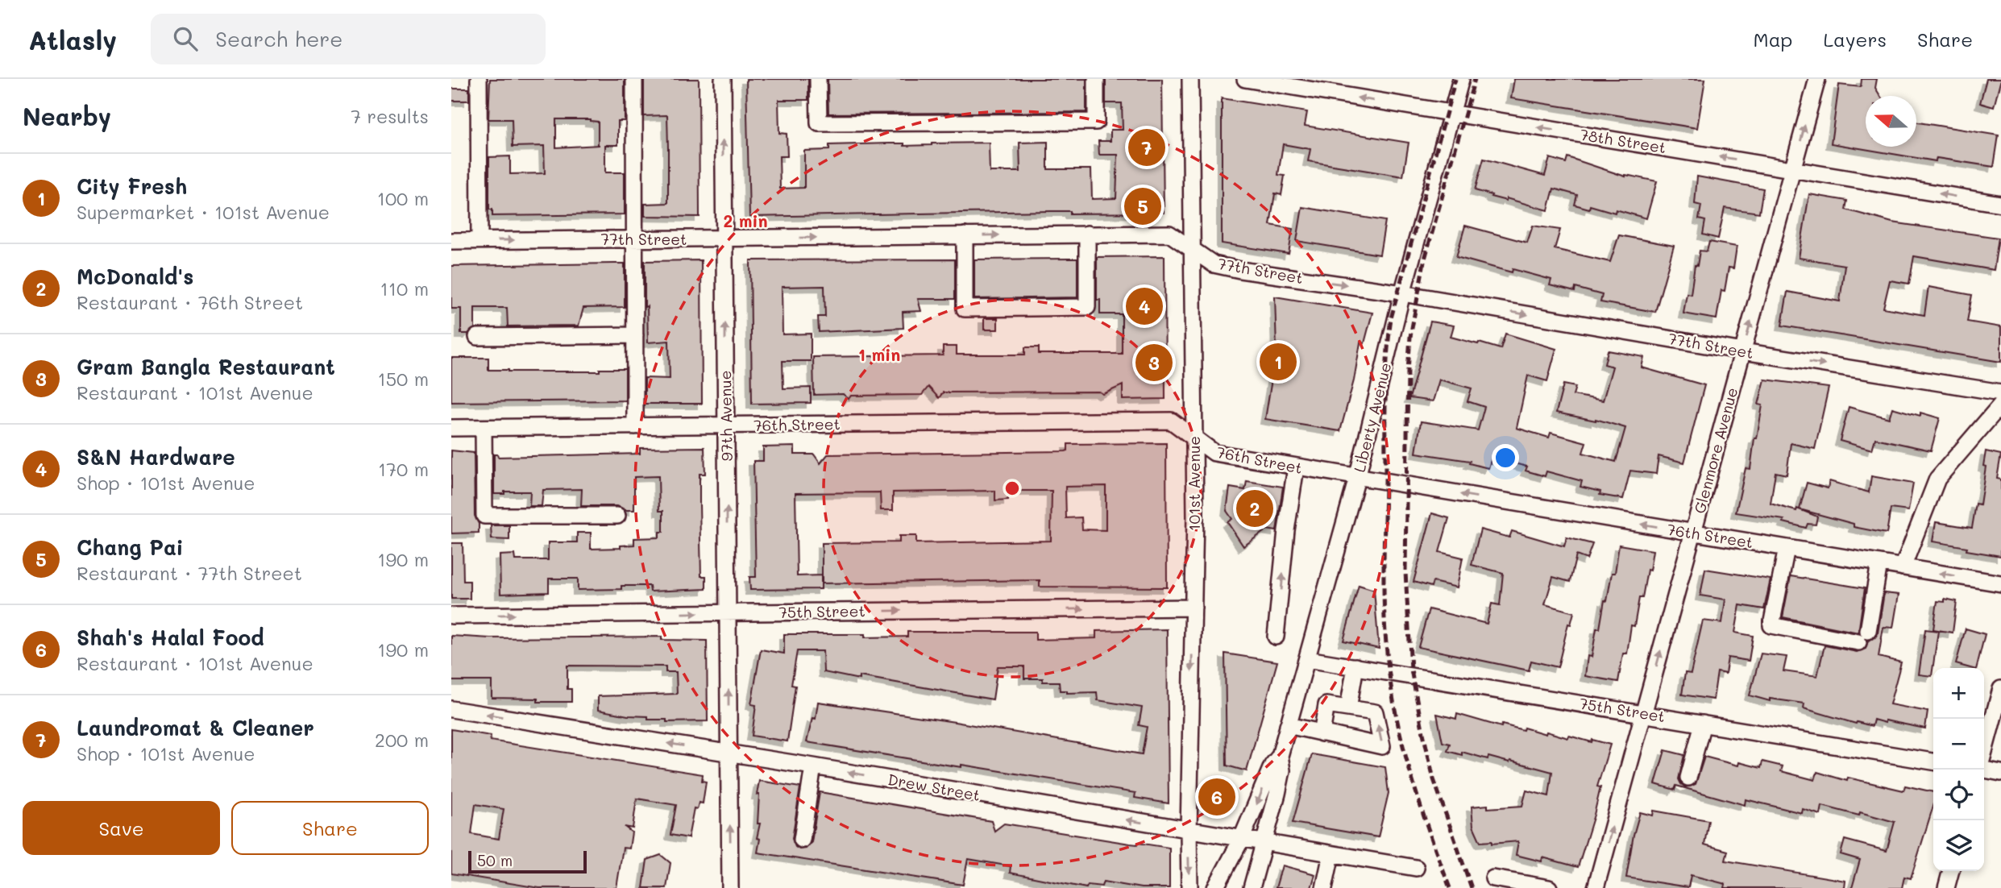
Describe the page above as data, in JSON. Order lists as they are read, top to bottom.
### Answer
{
  "streets": {
    "street": [
      "78th Street",
      "77th Street",
      "97th Avenue",
      "Liberty Avenue",
      "76th Street",
      "Glenmore Avenue",
      "101st Avenue",
      "75th Street",
      "Drew Street"
    ]
  },
  "crossings": [
    ["78th Street", "Liberty Avenue"],
    ["78th Street", "Glenmore Avenue"],
    ["77th Street", "97th Avenue"],
    ["77th Street", "Liberty Avenue"],
    ["77th Street", "Glenmore Avenue"],
    ["77th Street", "101st Avenue"],
    ["97th Avenue", "76th Street"],
    ["97th Avenue", "75th Street"],
    ["97th Avenue", "Drew Street"],
    ["Liberty Avenue", "76th Street"],
    ["Liberty Avenue", "75th Street"],
    ["Liberty Avenue", "Drew Street"],
    ["76th Street", "Glenmore Avenue"],
    ["76th Street", "101st Avenue"],
    ["Glenmore Avenue", "75th Street"],
    ["101st Avenue", "75th Street"],
    ["101st Avenue", "Drew Street"]
  ],
  "one_way": [
    "78th Street",
    "77th Street",
    "Glenmore Avenue",
    "75th Street",
    "Drew Street"
  ],
  "scale_bar": "50 m",
  "north": "left",
  "page": {
    "header": "Atlasly",
    "search": "Search here",
    "nav": ["Map", "Layers", "Share"],
    "heading": ["Nearby", "7 results"],
    "pins": [
      "7",
      "5",
      "4",
      "1",
      "3",
      "2",
      "6"
    ],
    "list": [
      {
        "mark": "1",
        "name": "City Fresh",
        "note": "Supermarket · 101st Avenue",
        "value": "100 m"
      },
      {
        "mark": "2",
        "name": "McDonald's",
        "note": "Restaurant · 76th Street",
        "value": "110 m"
      },
      {
        "mark": "3",
        "name": "Gram Bangla Restaurant",
        "note": "Restaurant · 101st Avenue",
        "value": "150 m"
      },
      {
        "mark": "4",
        "name": "S&N Hardware",
        "note": "Shop · 101st Avenue",
        "value": "170 m"
      },
      {
        "mark": "5",
        "name": "Chang Pai",
        "note": "Restaurant · 77th Street",
        "value": "190 m"
      },
      {
        "mark": "6",
        "name": "Shah's Halal Food",
        "note": "Restaurant · 101st Avenue",
        "value": "190 m"
      },
      {
        "mark": "7",
        "name": "Laundromat & Cleaner",
        "note": "Shop · 101st Avenue",
        "value": "200 m"
      }
    ],
    "map_buttons": ["+", "−"],
    "buttons": ["Save", "Share"],
    "scale": "50 m"
  },
  "rings": ["2 min", "1 min"]
}
